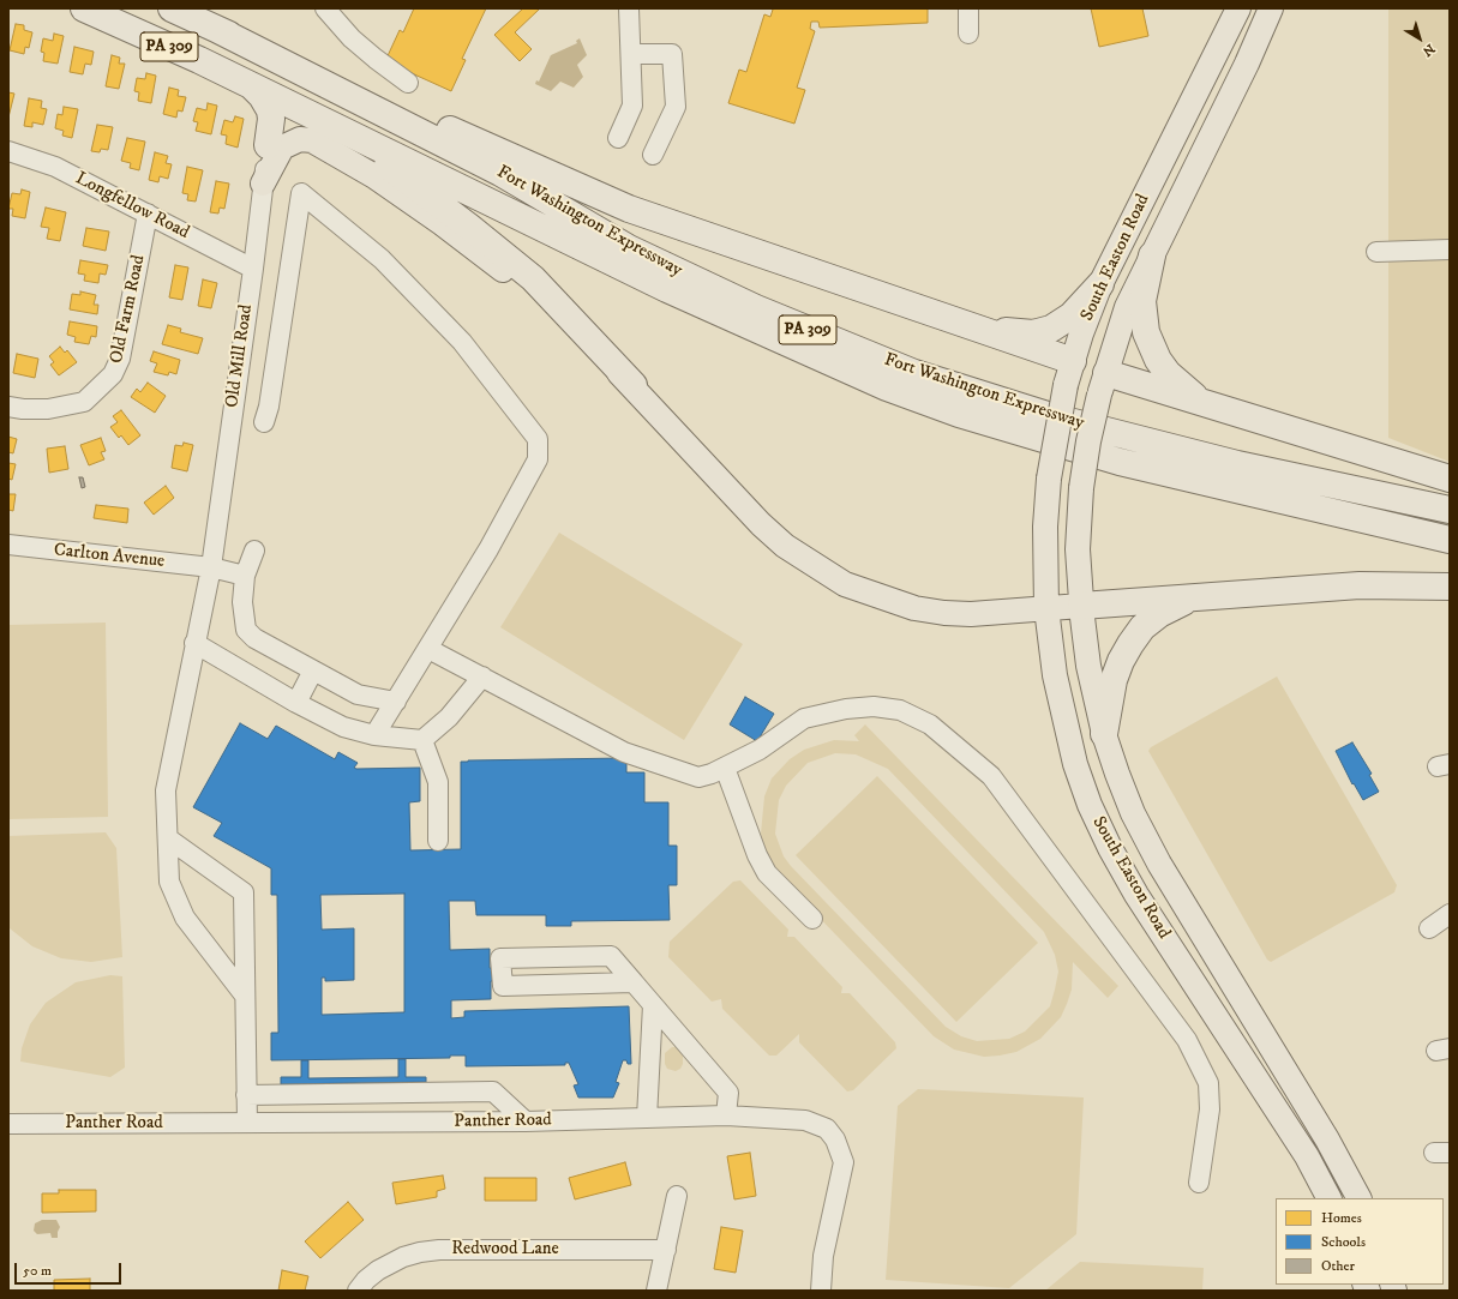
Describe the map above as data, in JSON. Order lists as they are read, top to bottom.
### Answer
{
  "streets": {
    "highway": ["PA 309", "Fort Washington Expressway"],
    "main road": ["South Easton Road"],
    "street": [
      "Longfellow Road",
      "Old Farm Road",
      "Old Mill Road",
      "Carlton Avenue",
      "Panther Road",
      "Redwood Lane"
    ]
  },
  "crossings": [
    ["PA 309", "Fort Washington Expressway"],
    ["Longfellow Road", "Old Farm Road"],
    ["Longfellow Road", "Old Mill Road"],
    ["Old Mill Road", "Carlton Avenue"]
  ],
  "legend": ["Homes", "Schools", "Other"],
  "scale_bar": "50 m",
  "north": "bottom right"
}
